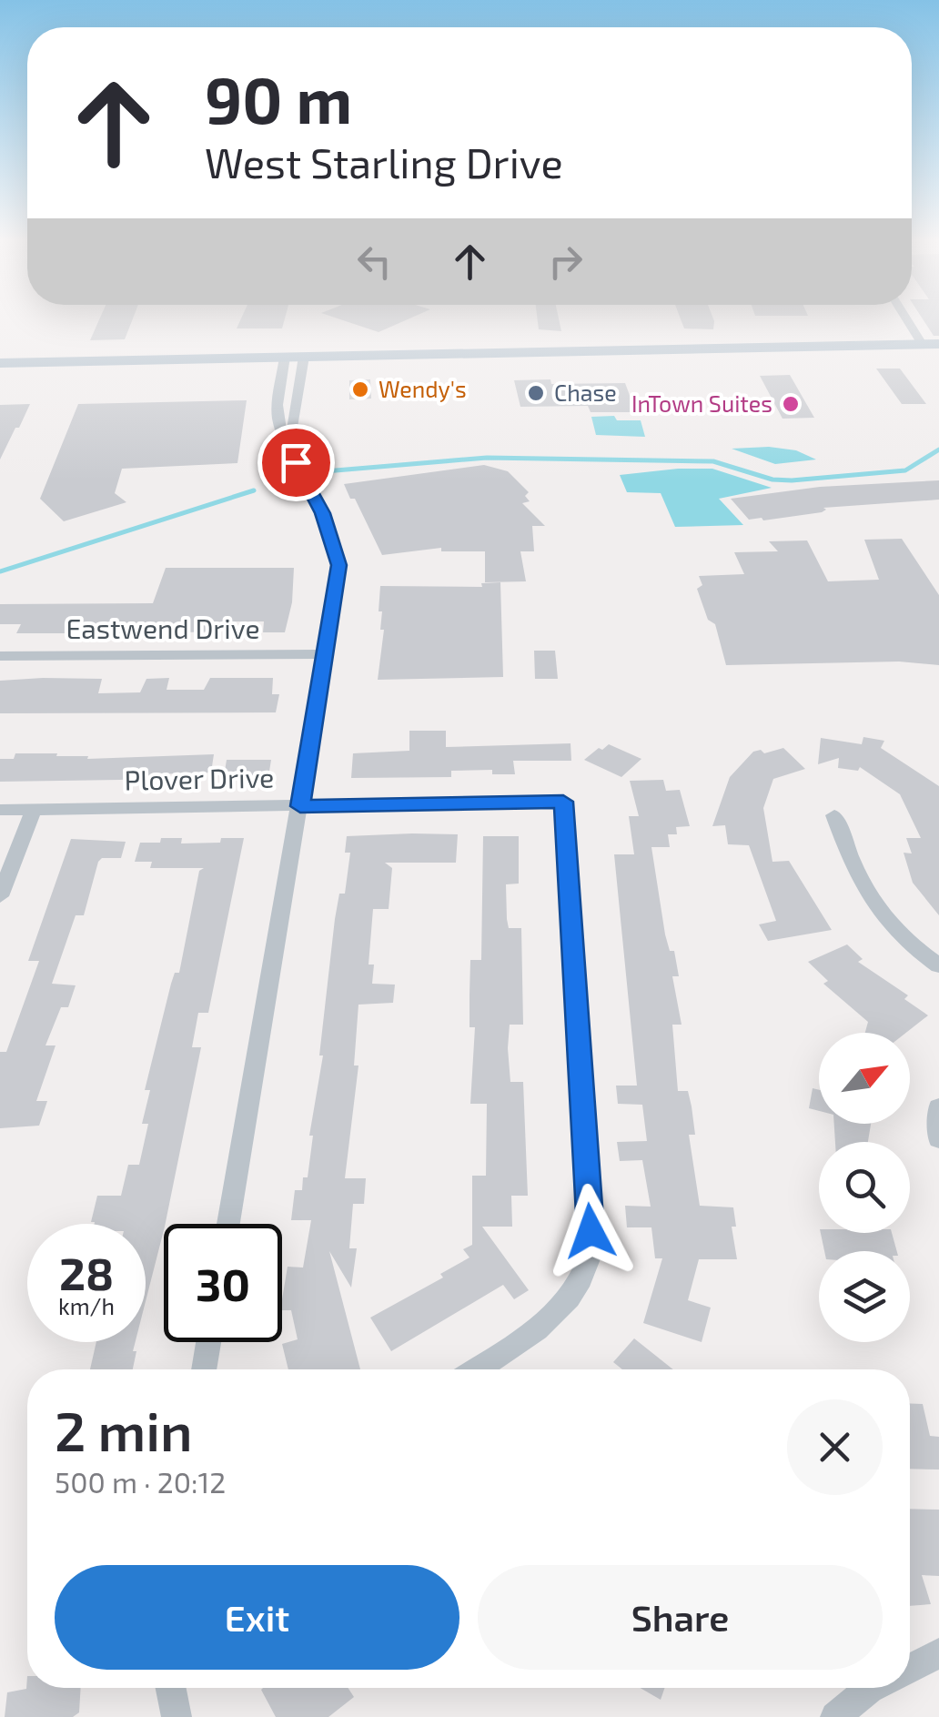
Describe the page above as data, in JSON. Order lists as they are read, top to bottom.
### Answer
{
  "streets": {
    "street": ["Eastwend Drive", "Plover Drive"]
  },
  "places": ["Wendy's", "Chase", "InTown Suites"],
  "north": "top right",
  "page": {
    "turn": ["90 m", "West Starling Drive"],
    "speed": "28 km/h",
    "limit": "30",
    "heading": ["2 min", "500 m · 20:12"],
    "buttons": ["Exit", "Share"]
  }
}
